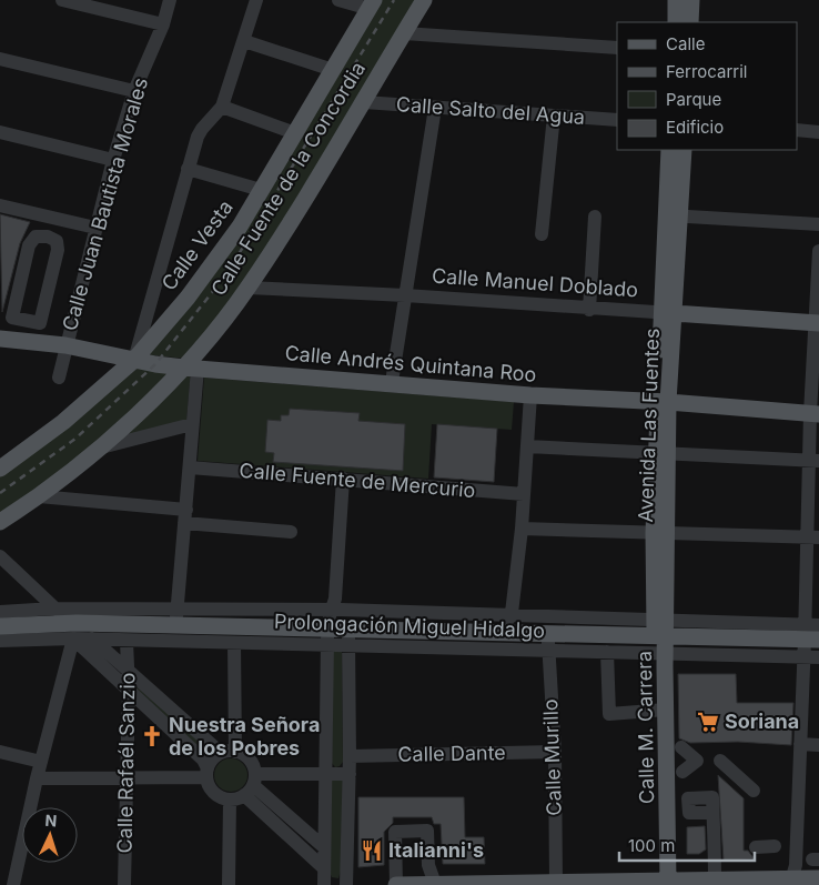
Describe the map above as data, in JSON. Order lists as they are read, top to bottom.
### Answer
{
  "streets": {
    "main road": [
      "Calle Fuente de la Concordia",
      "Calle Vesta",
      "Calle Manuel Doblado",
      "Calle Andrés Quintana Roo",
      "Avenida Las Fuentes",
      "Prolongación Miguel Hidalgo",
      "Calle M. Carrera"
    ],
    "street": [
      "Calle Salto del Agua",
      "Calle Juan Bautista Morales",
      "Calle Fuente de Mercurio",
      "Calle Dante",
      "Calle Murillo",
      "Calle Rafaél Sanzio"
    ]
  },
  "crossings": [
    ["Calle Salto del Agua", "Calle Fuente de la Concordia"],
    ["Calle Fuente de la Concordia", "Calle Manuel Doblado"],
    ["Calle Fuente de la Concordia", "Calle Andrés Quintana Roo"],
    ["Calle Juan Bautista Morales", "Calle Andrés Quintana Roo"],
    ["Calle Vesta", "Calle Andrés Quintana Roo"],
    ["Calle Manuel Doblado", "Avenida Las Fuentes"],
    ["Calle Andrés Quintana Roo", "Avenida Las Fuentes"],
    ["Avenida Las Fuentes", "Prolongación Miguel Hidalgo"],
    ["Avenida Las Fuentes", "Calle M. Carrera"],
    ["Prolongación Miguel Hidalgo", "Calle M. Carrera"],
    ["Prolongación Miguel Hidalgo", "Calle Murillo"],
    ["Prolongación Miguel Hidalgo", "Calle Rafaél Sanzio"],
    ["Calle Dante", "Calle Murillo"]
  ],
  "places": {
    "supermarket": ["Soriana"],
    "church": ["Nuestra Señora de los Pobres"],
    "restaurant": ["Italianni's"]
  },
  "legend": [
    "Calle",
    "Ferrocarril",
    "Parque",
    "Edificio"
  ],
  "scale_bar": "100 m",
  "north": "top"
}
